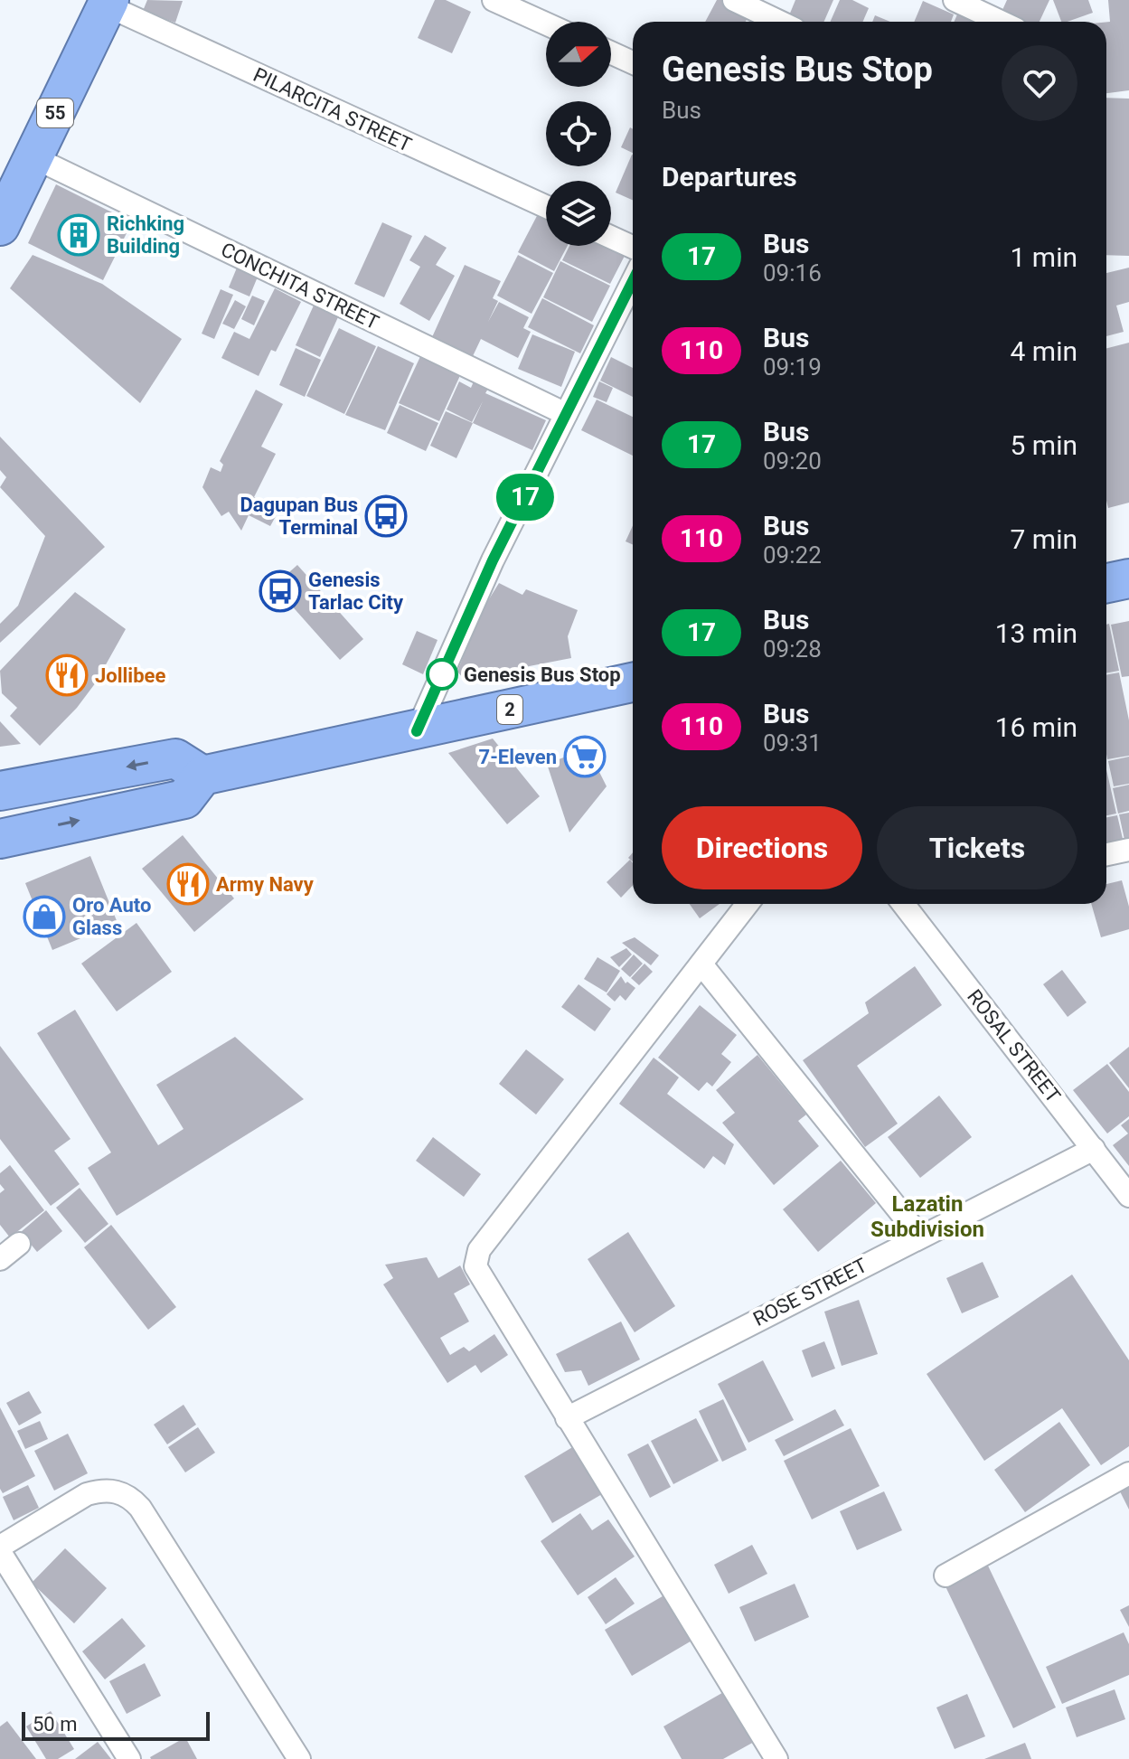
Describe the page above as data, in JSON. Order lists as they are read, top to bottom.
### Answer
{
  "streets": {
    "highway": ["55", "2"],
    "street": [
      "PILARCITA STREET",
      "CONCHITA STREET",
      "ROSAL STREET",
      "ROSE STREET"
    ]
  },
  "crossings": [
    ["PILARCITA STREET", "55"],
    ["55", "CONCHITA STREET"],
    ["ROSAL STREET", "ROSE STREET"]
  ],
  "districts": ["Lazatin Subdivision"],
  "places": {
    "building": ["Richking Building"],
    "bus stop": ["Dagupan Bus Terminal", "Genesis Tarlac City"],
    "other": ["Genesis Bus Stop"],
    "restaurant": ["Jollibee", "Army Navy"],
    "supermarket": ["7-Eleven"],
    "shop": ["Oro Auto Glass"]
  },
  "lines": ["bus line 17"],
  "scale_bar": "50 m",
  "north": "right",
  "page": {
    "on_map": "17",
    "heading": [
      ["Genesis Bus Stop", "Bus"],
      "Departures"
    ],
    "list": [
      {
        "mark": "17",
        "name": "Bus",
        "note": "09:16",
        "value": "1 min"
      },
      {
        "mark": "110",
        "name": "Bus",
        "note": "09:19",
        "value": "4 min"
      },
      {
        "mark": "17",
        "name": "Bus",
        "note": "09:20",
        "value": "5 min"
      },
      {
        "mark": "110",
        "name": "Bus",
        "note": "09:22",
        "value": "7 min"
      },
      {
        "mark": "17",
        "name": "Bus",
        "note": "09:28",
        "value": "13 min"
      },
      {
        "mark": "110",
        "name": "Bus",
        "note": "09:31",
        "value": "16 min"
      }
    ],
    "buttons": ["Directions", "Tickets"],
    "scale": "50 m"
  }
}
